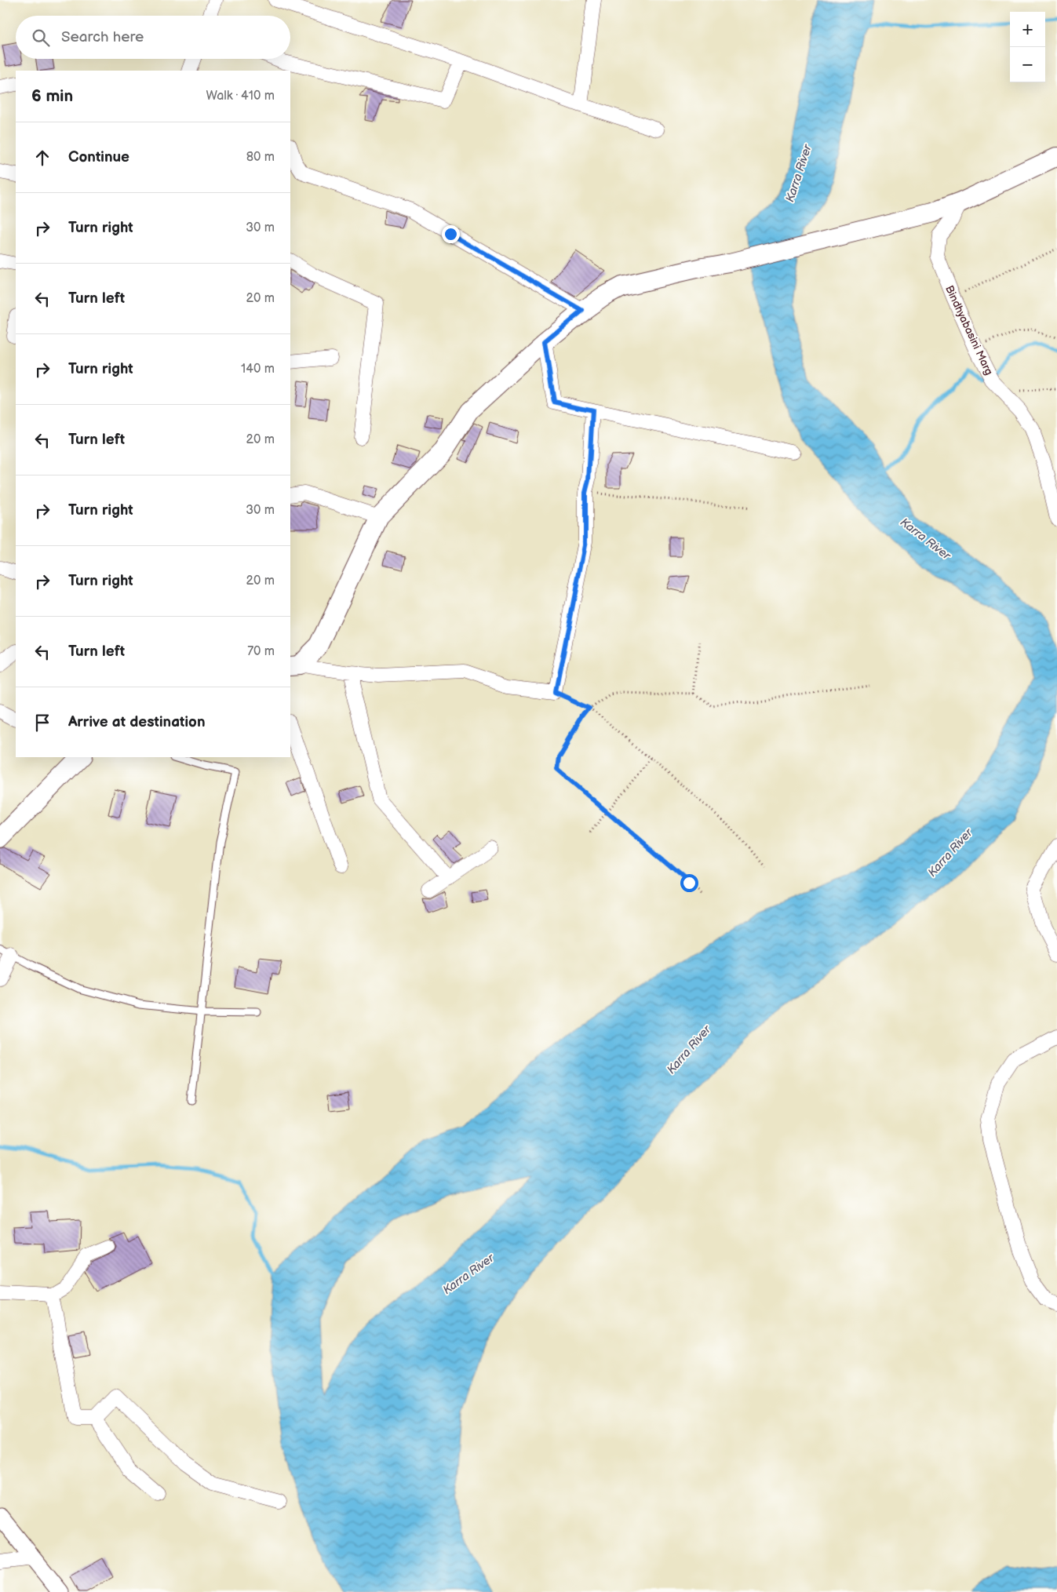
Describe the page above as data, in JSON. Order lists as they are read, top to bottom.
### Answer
{
  "streets": {
    "street": ["Bindhyabasini Marg"]
  },
  "water": ["Karra River"],
  "page": {
    "map_buttons": ["+", "−"],
    "search": "Search here",
    "heading": ["6 min", "Walk · 410 m"],
    "list": [
      ["Continue", "80 m"],
      ["Turn right", "30 m"],
      ["Turn left", "20 m"],
      ["Turn right", "140 m"],
      ["Turn left", "20 m"],
      ["Turn right", "30 m"],
      ["Turn right", "20 m"],
      ["Turn left", "70 m"],
      "Arrive at destination"
    ]
  }
}
